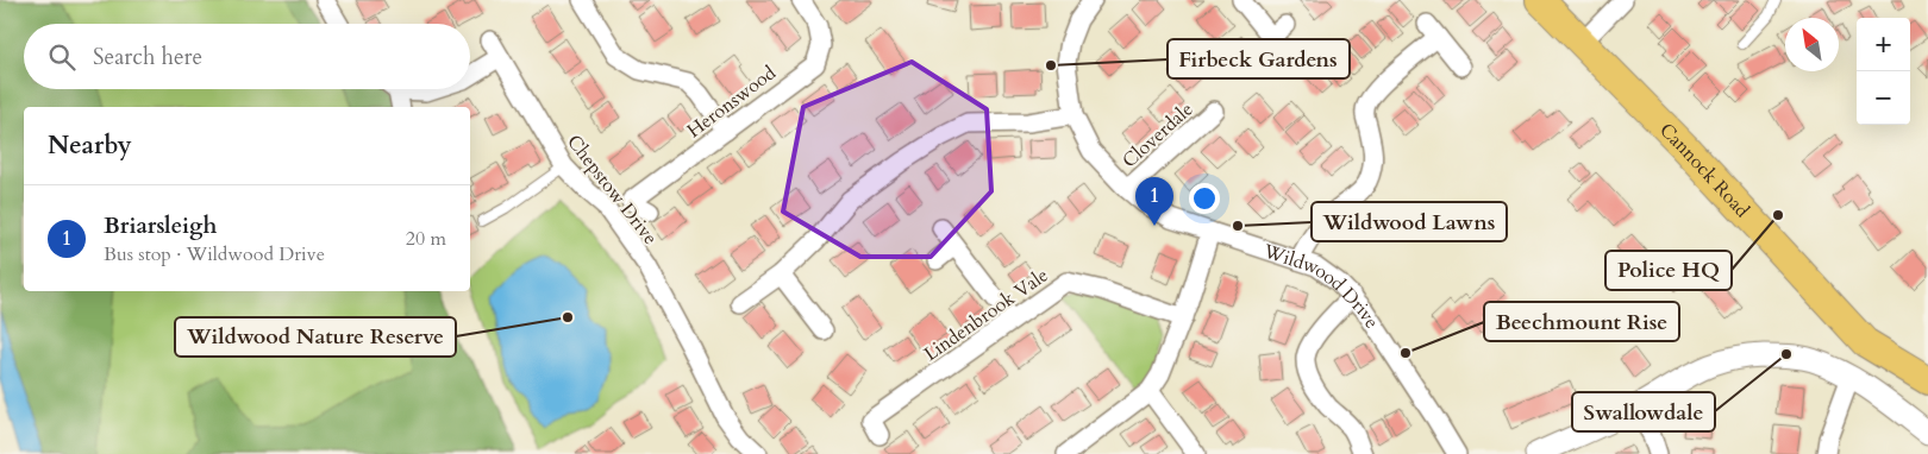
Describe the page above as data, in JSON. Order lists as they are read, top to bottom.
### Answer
{
  "streets": {
    "main road": ["Cannock Road"],
    "street": [
      "Heronswood",
      "Cloverdale",
      "Chepstow Drive",
      "Wildwood Drive",
      "Lindenbrook Vale"
    ]
  },
  "crossings": [
    ["Cloverdale", "Wildwood Drive"]
  ],
  "places": [
    "Firbeck Gardens",
    "Police HQ",
    "Wildwood Lawns",
    "Wildwood Nature Reserve",
    "Beechmount Rise",
    "Swallowdale"
  ],
  "north": "top left",
  "page": {
    "map_buttons": ["+", "−"],
    "search": "Search here",
    "heading": "Nearby",
    "pins": "1",
    "list": [
      {
        "mark": "1",
        "name": "Briarsleigh",
        "note": "Bus stop · Wildwood Drive",
        "value": "20 m"
      }
    ]
  }
}
